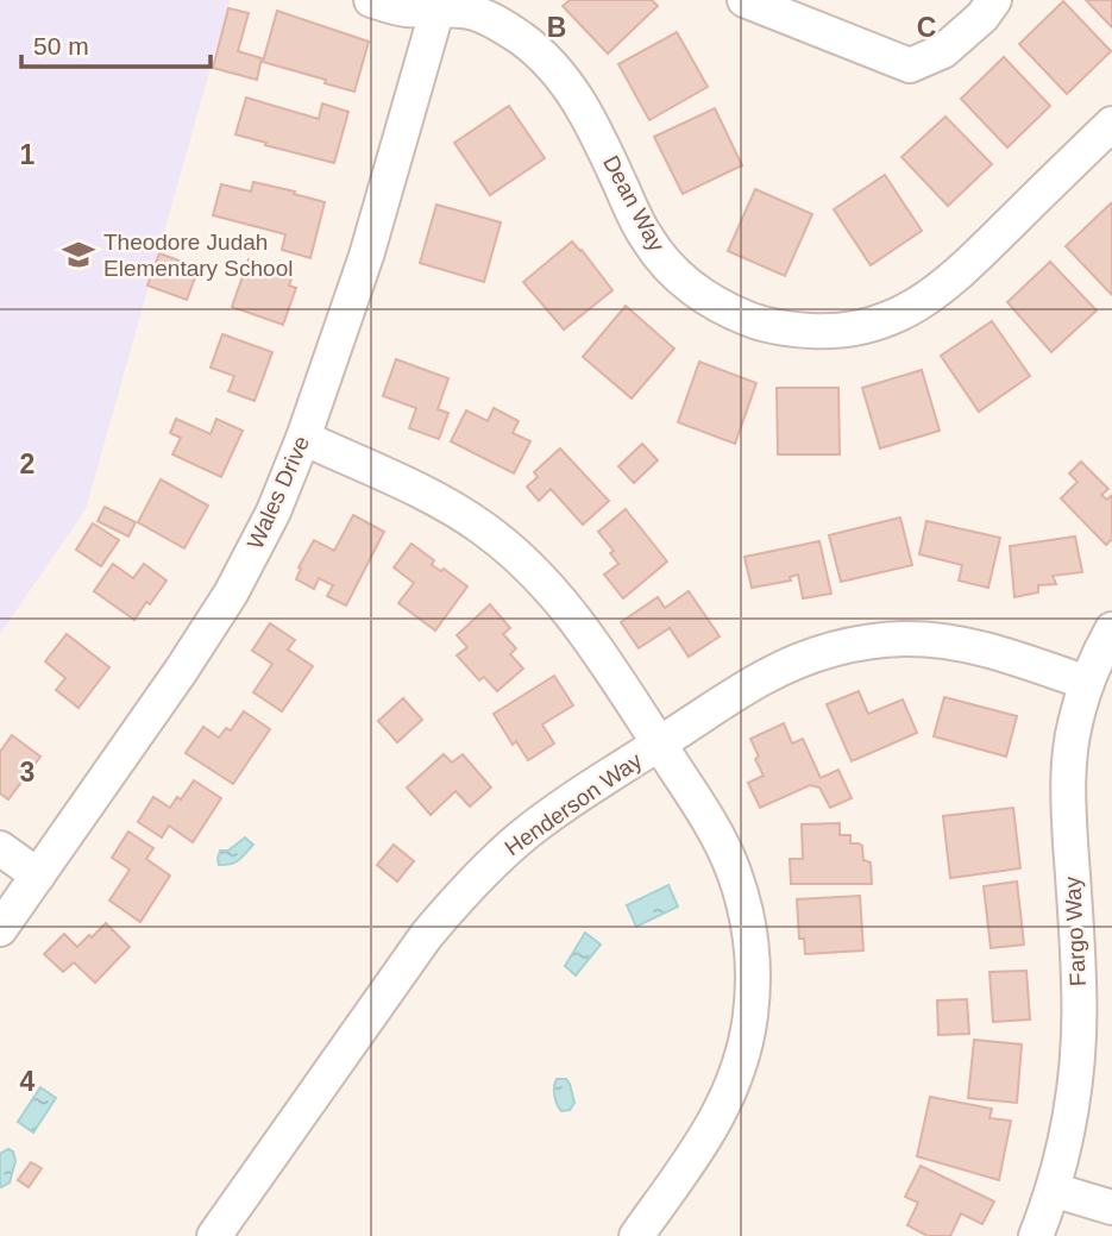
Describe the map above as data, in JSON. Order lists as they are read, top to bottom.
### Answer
{
  "streets": {
    "street": [
      "Dean Way",
      "Wales Drive",
      "Henderson Way",
      "Fargo Way"
    ]
  },
  "crossings": [
    ["Dean Way", "Wales Drive"],
    ["Henderson Way", "Fargo Way"]
  ],
  "places": {
    "school or university": ["Theodore Judah Elementary School"]
  },
  "scale_bar": "50 m",
  "grid": {
    "columns": ["B", "C"],
    "rows": [
      "1",
      "2",
      "3",
      "4"
    ]
  }
}
